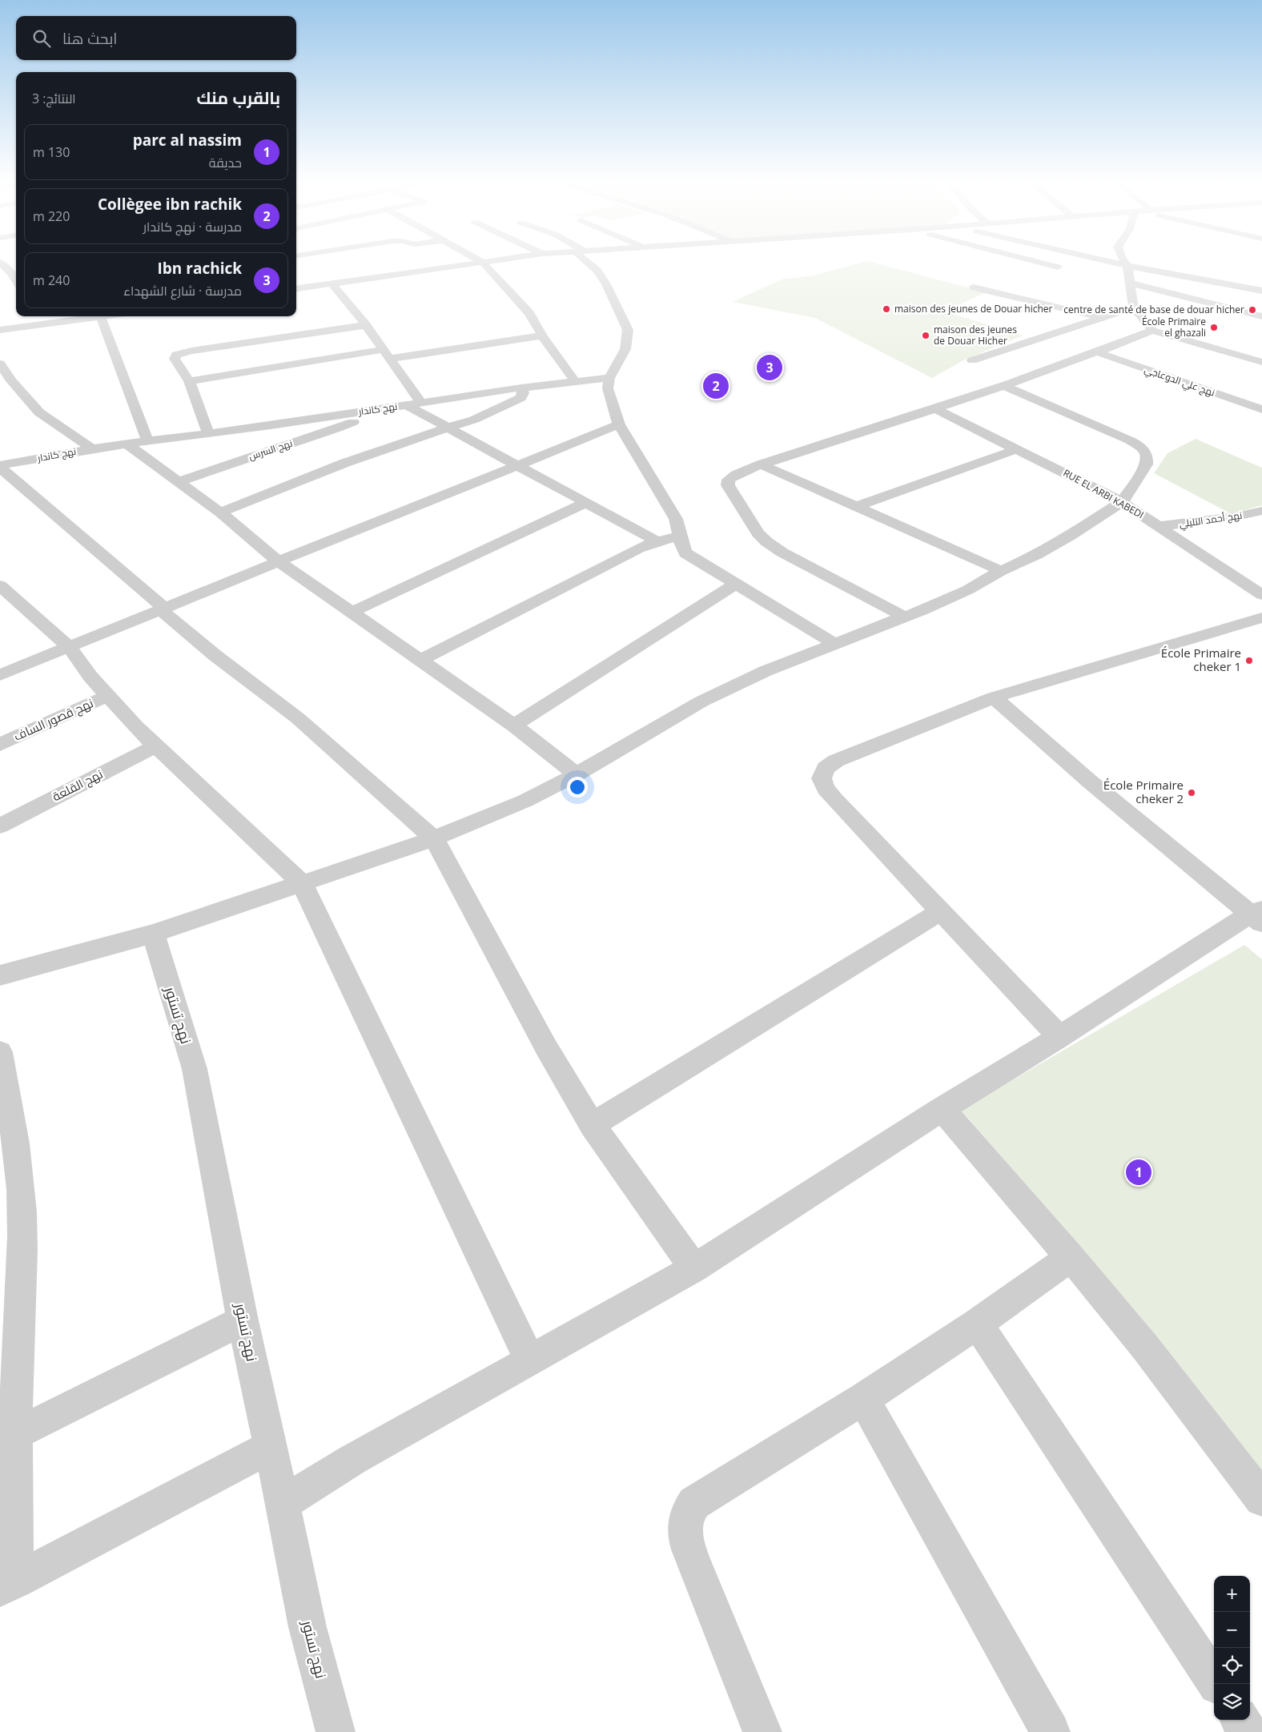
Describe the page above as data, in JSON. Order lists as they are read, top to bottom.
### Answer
{
  "streets": {
    "street": [
      "نهج علي الدوعاجي",
      "نهج كاندار",
      "نهج السرس",
      "RUE EL ARBI KABEDI",
      "نهج أحمد التليلي",
      "نهج قصور الساف",
      "نهج القلعة",
      "نهج تستور"
    ]
  },
  "crossings": [
    ["نهج كاندار", "نهج السرس"],
    ["RUE EL ARBI KABEDI", "نهج أحمد التليلي"]
  ],
  "places": [
    "maison des jeunes de Douar hicher",
    "centre de santé de base de douar hicher",
    "École Primaire el ghazali",
    "maison des jeunes de Douar Hicher",
    "École Primaire cheker 1",
    "École Primaire cheker 2"
  ],
  "page": {
    "search": "ابحث هنا",
    "heading": ["بالقرب منك", "النتائج: 3"],
    "list": [
      {
        "mark": "1",
        "name": "parc al nassim",
        "note": "حديقة",
        "value": "130 m"
      },
      {
        "mark": "2",
        "name": "Collègee ibn rachik",
        "note": "مدرسة · نهج كاندار",
        "value": "220 m"
      },
      {
        "mark": "3",
        "name": "Ibn rachick",
        "note": "مدرسة · شارع الشهداء",
        "value": "240 m"
      }
    ],
    "pins": ["3", "2", "1"],
    "map_buttons": ["+", "−"]
  }
}
